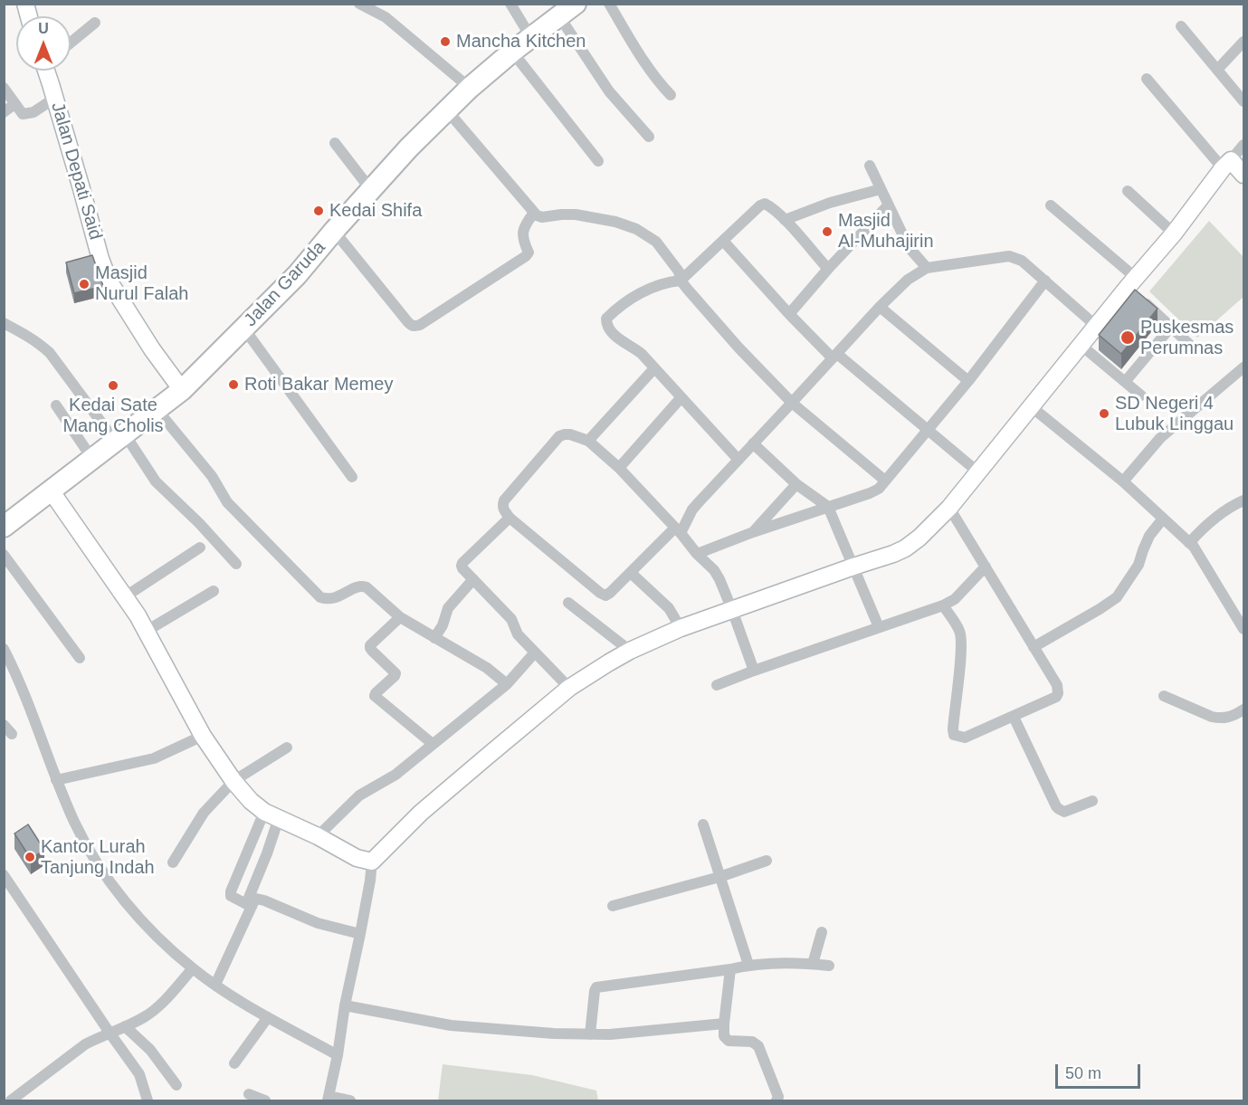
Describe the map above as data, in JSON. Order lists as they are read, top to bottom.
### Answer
{
  "streets": {
    "highway": ["Jalan Garuda"],
    "street": ["Jalan Depati Said"]
  },
  "crossings": [
    ["Jalan Depati Said", "Jalan Garuda"]
  ],
  "places": [
    "Mancha Kitchen",
    "Kedai Shifa",
    "Masjid Al-Muhajirin",
    "Masjid Nurul Falah",
    "Puskesmas Perumnas",
    "Roti Bakar Memey",
    "Kedai Sate Mang Cholis",
    "SD Negeri 4 Lubuk Linggau",
    "Kantor Lurah Tanjung Indah"
  ],
  "scale_bar": "50 m",
  "north": "top"
}
